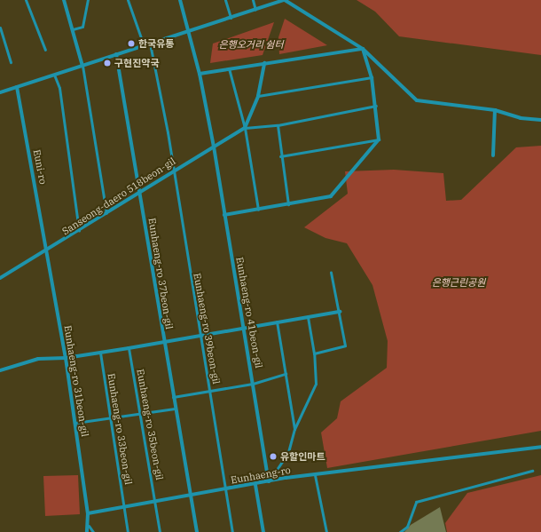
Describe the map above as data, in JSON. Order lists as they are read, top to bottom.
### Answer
{
  "streets": {
    "street": [
      "Euni-ro",
      "Sanseong-daero 518beon-gil",
      "Eunhaeng-ro 37beon-gil",
      "Eunhaeng-ro 41beon-gil",
      "Eunhaeng-ro 31beon-gil",
      "Eunhaeng-ro"
    ],
    "lane": ["Eunhaeng-ro 39beon-gil", "Eunhaeng-ro 35beon-gil", "Eunhaeng-ro 33beon-gil"]
  },
  "crossings": [
    ["Euni-ro", "Sanseong-daero 518beon-gil"],
    ["Euni-ro", "Eunhaeng-ro 31beon-gil"],
    ["Sanseong-daero 518beon-gil", "Eunhaeng-ro 37beon-gil"],
    ["Sanseong-daero 518beon-gil", "Eunhaeng-ro 41beon-gil"],
    ["Sanseong-daero 518beon-gil", "Eunhaeng-ro 39beon-gil"],
    ["Sanseong-daero 518beon-gil", "Eunhaeng-ro 31beon-gil"],
    ["Eunhaeng-ro 37beon-gil", "Eunhaeng-ro"],
    ["Eunhaeng-ro 41beon-gil", "Eunhaeng-ro"],
    ["Eunhaeng-ro 39beon-gil", "Eunhaeng-ro"],
    ["Eunhaeng-ro 31beon-gil", "Eunhaeng-ro"],
    ["Eunhaeng-ro 35beon-gil", "Eunhaeng-ro"],
    ["Eunhaeng-ro 33beon-gil", "Eunhaeng-ro"]
  ],
  "parks": ["은행오거리 쉼터", "은행근린공원"],
  "places": ["한국유통", "구현진약국", "유할인마트"]
}
